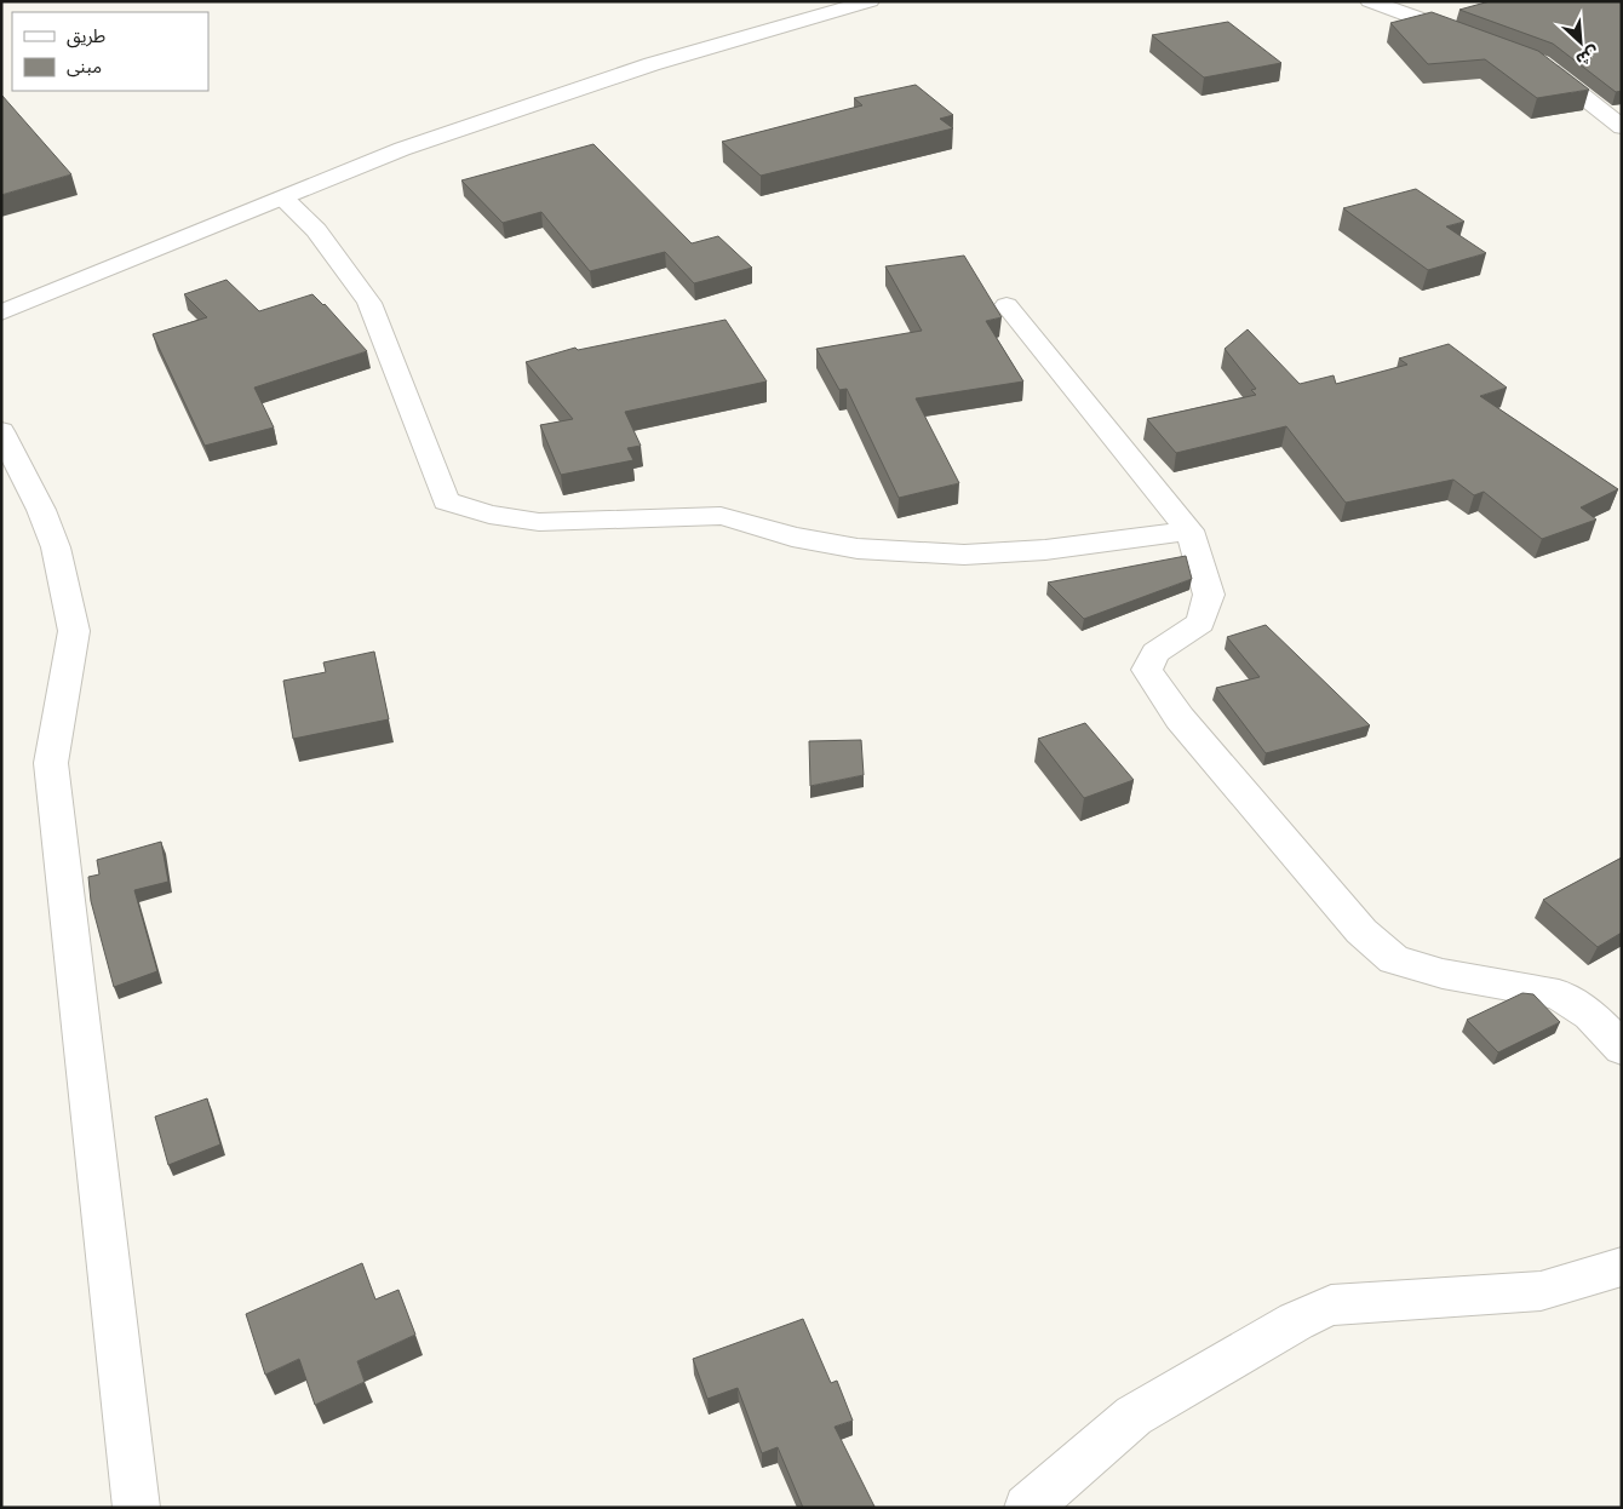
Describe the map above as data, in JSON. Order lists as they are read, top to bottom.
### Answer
{
  "legend": ["طريق", "مبنى"],
  "north": "bottom right"
}
